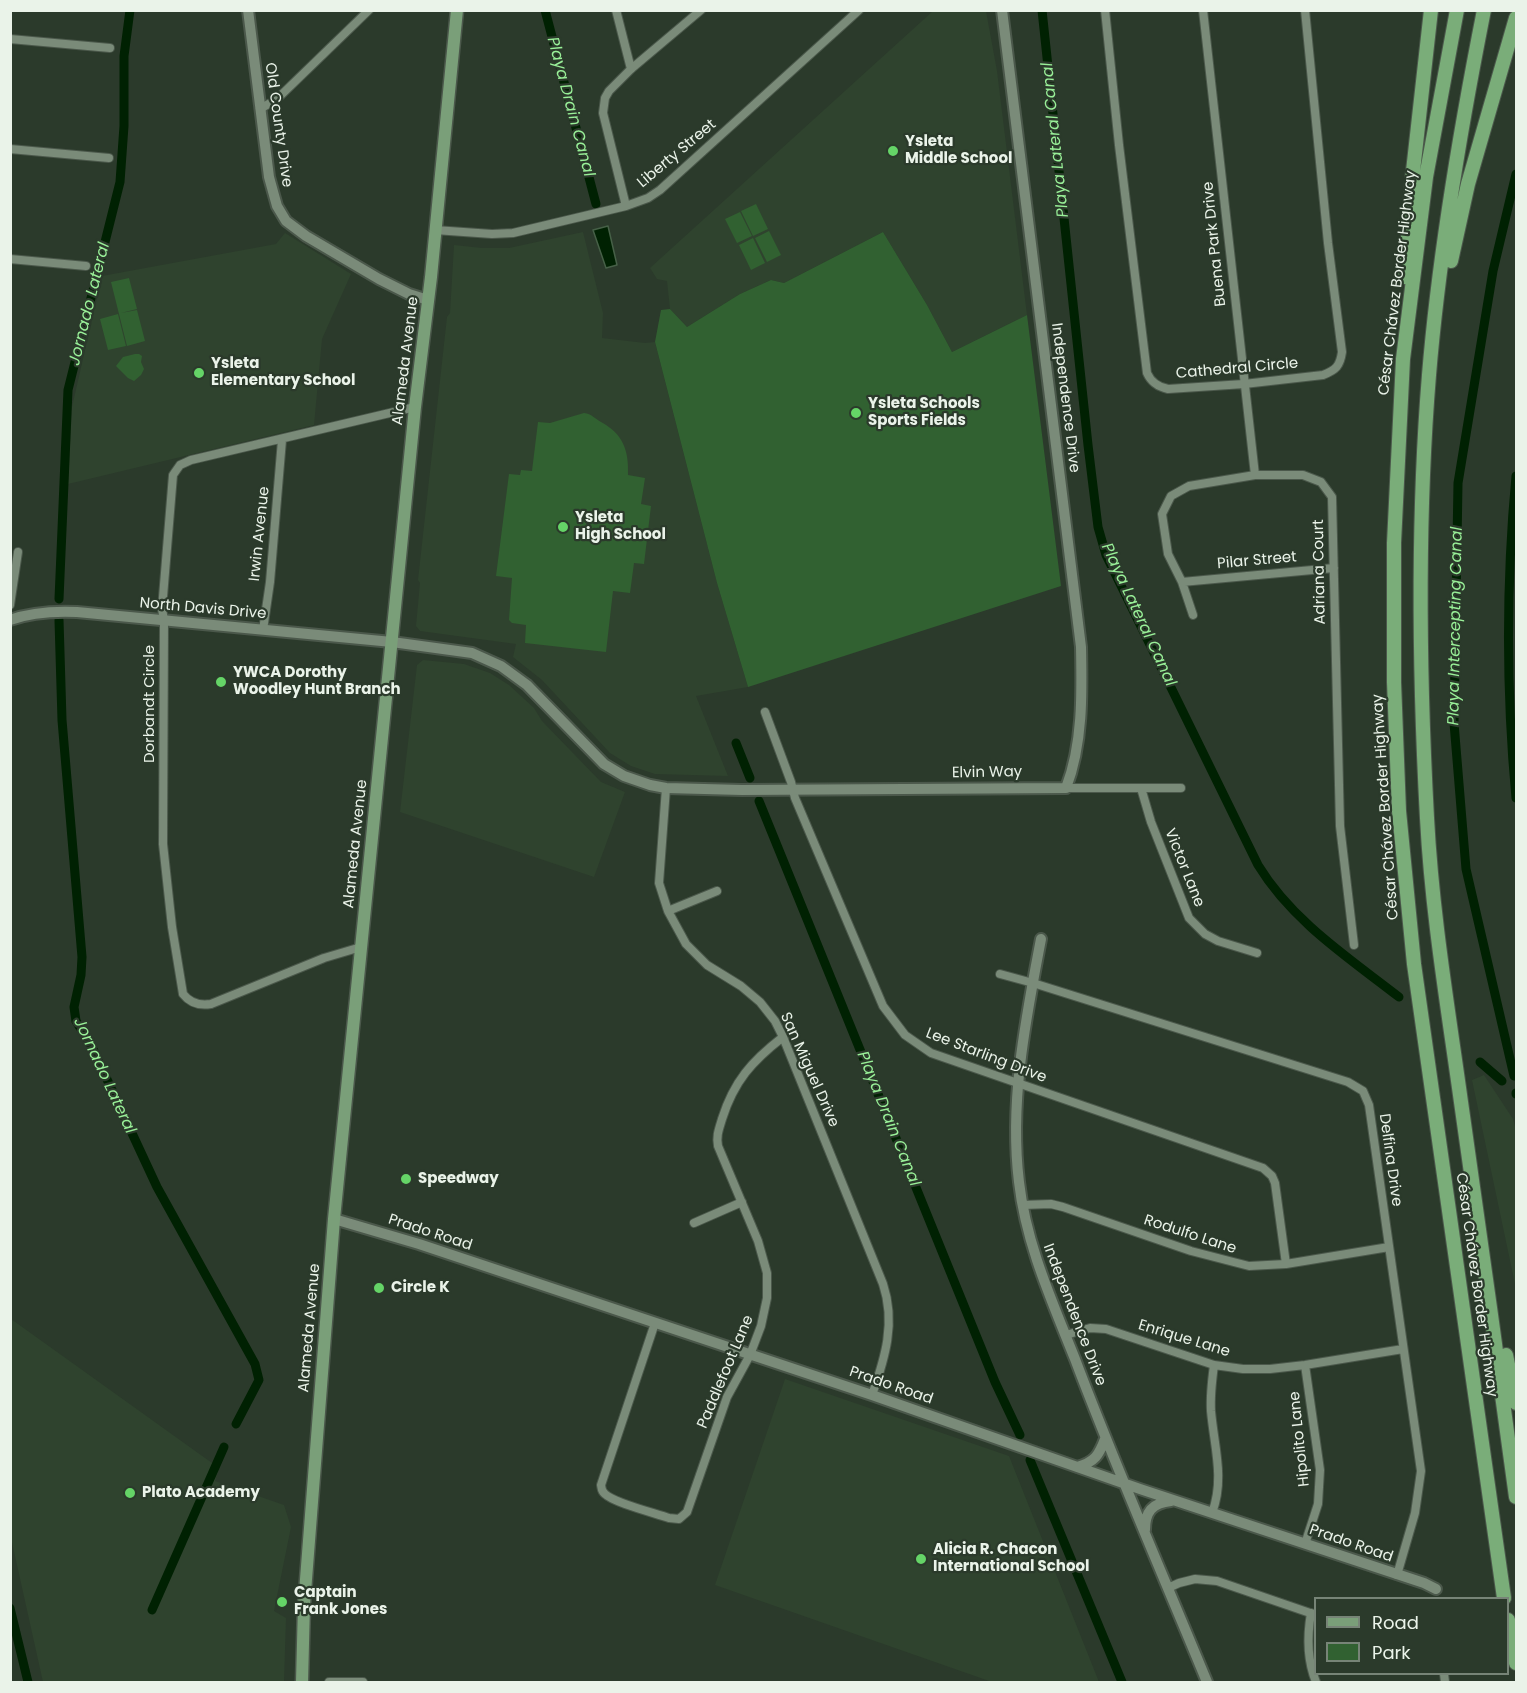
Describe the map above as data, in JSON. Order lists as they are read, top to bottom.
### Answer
{
  "streets": {
    "highway": ["César Chávez Border Highway"],
    "main road": ["Alameda Avenue"],
    "street": [
      "Old County Drive",
      "Liberty Street",
      "Buena Park Drive",
      "Cathedral Circle",
      "Independence Drive",
      "Irwin Avenue",
      "Pilar Street",
      "Adriana Court",
      "North Davis Drive",
      "Dorbandt Circle",
      "Elvin Way",
      "Victor Lane",
      "Lee Starling Drive",
      "San Miguel Drive",
      "Delfina Drive",
      "Prado Road",
      "Rodulfo Lane",
      "Enrique Lane",
      "Paddlefoot Lane",
      "Hipolito Lane"
    ]
  },
  "crossings": [
    ["Old County Drive", "Alameda Avenue"],
    ["Liberty Street", "Alameda Avenue"],
    ["Buena Park Drive", "Cathedral Circle"],
    ["Buena Park Drive", "Adriana Court"],
    ["Alameda Avenue", "North Davis Drive"],
    ["Alameda Avenue", "Dorbandt Circle"],
    ["Alameda Avenue", "Prado Road"],
    ["Independence Drive", "Elvin Way"],
    ["Independence Drive", "Lee Starling Drive"],
    ["Independence Drive", "Delfina Drive"],
    ["Independence Drive", "Prado Road"],
    ["Independence Drive", "Rodulfo Lane"],
    ["Independence Drive", "Enrique Lane"],
    ["Irwin Avenue", "North Davis Drive"],
    ["Irwin Avenue", "Dorbandt Circle"],
    ["Pilar Street", "Adriana Court"],
    ["North Davis Drive", "Dorbandt Circle"],
    ["North Davis Drive", "Elvin Way"],
    ["North Davis Drive", "San Miguel Drive"],
    ["Elvin Way", "Victor Lane"],
    ["Elvin Way", "Lee Starling Drive"],
    ["Elvin Way", "San Miguel Drive"],
    ["Lee Starling Drive", "Rodulfo Lane"],
    ["San Miguel Drive", "Prado Road"],
    ["San Miguel Drive", "Paddlefoot Lane"],
    ["Delfina Drive", "Prado Road"],
    ["Delfina Drive", "Rodulfo Lane"],
    ["Delfina Drive", "Enrique Lane"],
    ["Prado Road", "Paddlefoot Lane"],
    ["Prado Road", "Hipolito Lane"],
    ["Enrique Lane", "Hipolito Lane"]
  ],
  "water": [
    "Playa Drain Canal",
    "Playa Lateral Canal",
    "Jornado Lateral",
    "Playa Intercepting Canal"
  ],
  "places": [
    "Ysleta Middle School",
    "Ysleta Elementary School",
    "Ysleta Schools Sports Fields",
    "Ysleta High School",
    "YWCA Dorothy Woodley Hunt Branch",
    "Speedway",
    "Circle K",
    "Plato Academy",
    "Alicia R. Chacon International School",
    "Captain Frank Jones"
  ],
  "legend": ["Road", "Park"]
}
